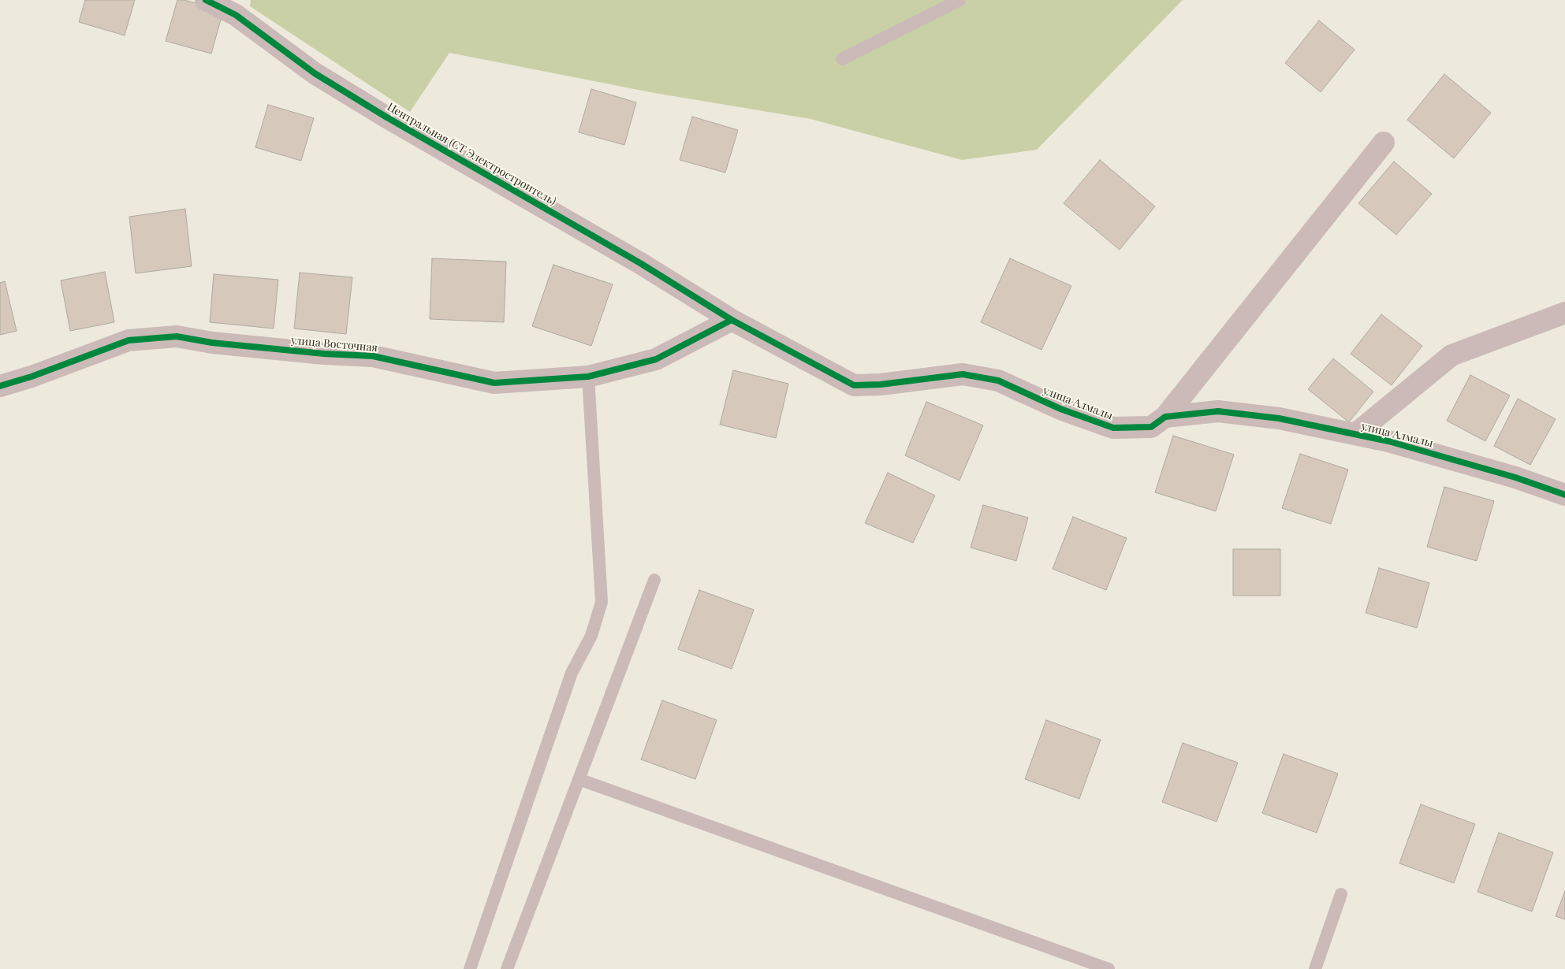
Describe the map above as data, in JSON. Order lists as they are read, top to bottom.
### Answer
{
  "streets": {
    "street": ["Центральная (СТ Электростроитель)", "улица Восточная", "улица Алмалы"]
  },
  "crossings": [
    ["Центральная (СТ Электростроитель)", "улица Восточная"],
    ["Центральная (СТ Электростроитель)", "улица Алмалы"],
    ["улица Восточная", "улица Алмалы"]
  ]
}
